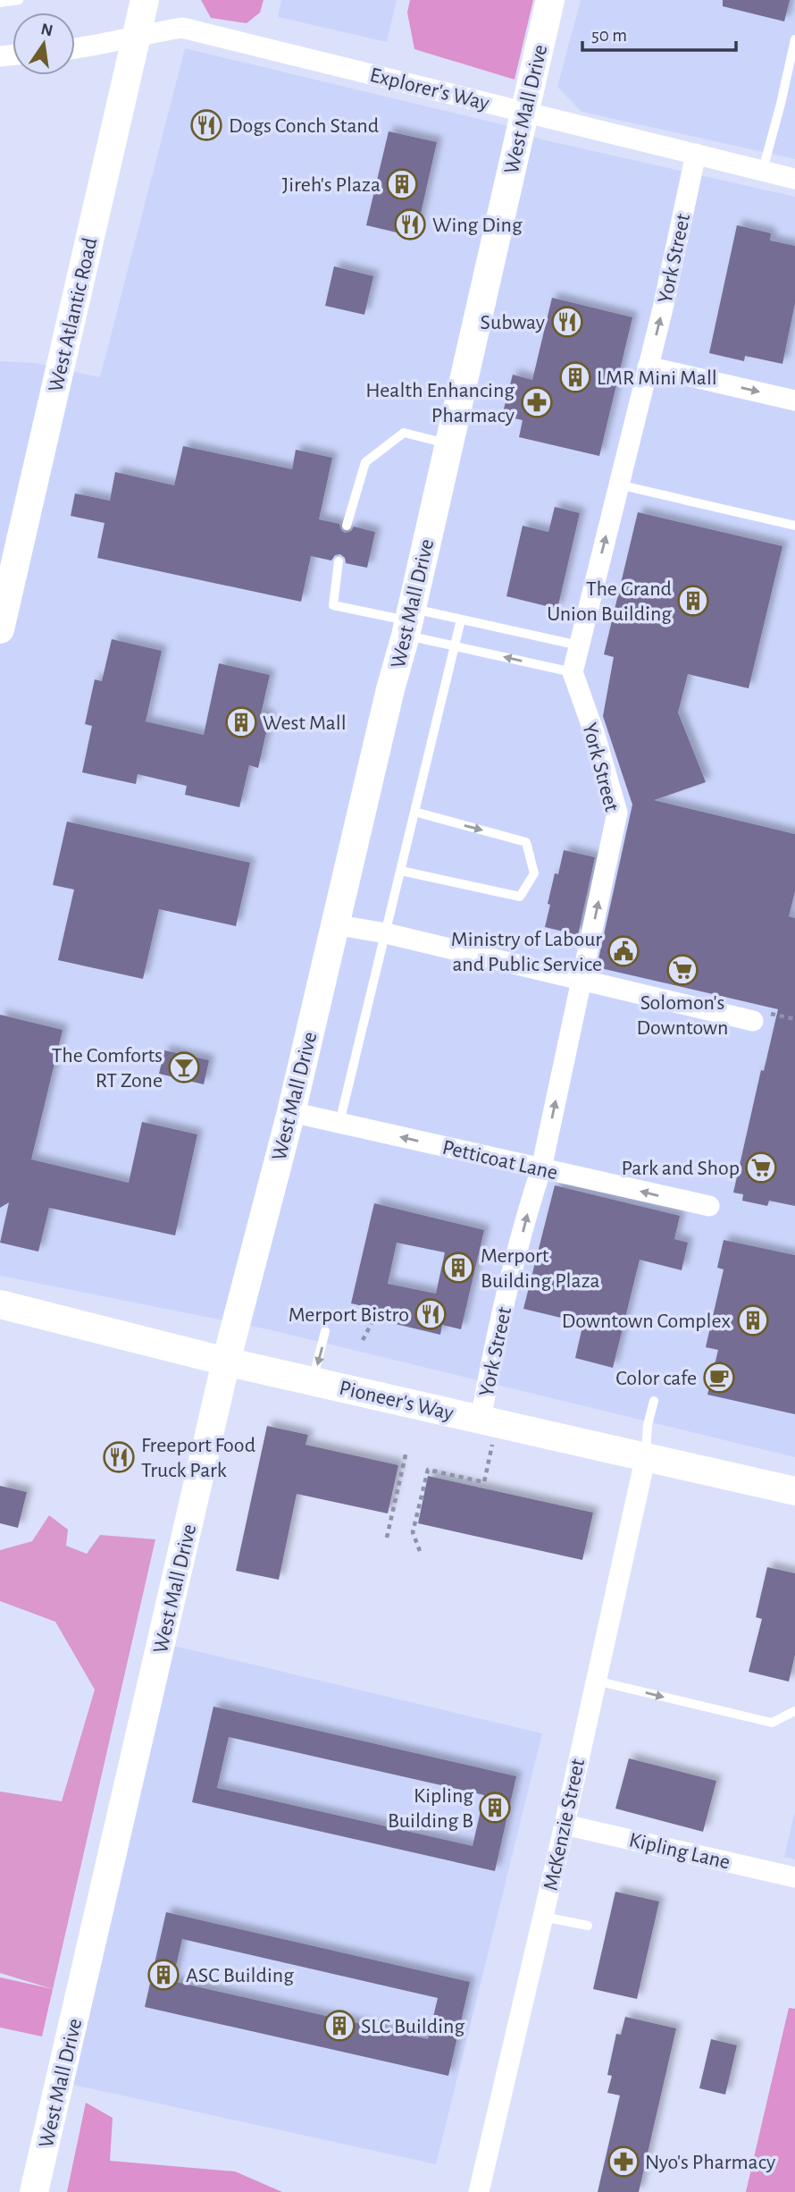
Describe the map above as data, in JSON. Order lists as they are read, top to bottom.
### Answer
{
  "streets": {
    "street": [
      "Explorer's Way",
      "West Mall Drive",
      "York Street",
      "West Atlantic Road",
      "Petticoat Lane",
      "Pioneer's Way",
      "McKenzie Street",
      "Kipling Lane"
    ]
  },
  "crossings": [
    ["Explorer's Way", "West Mall Drive"],
    ["Explorer's Way", "York Street"],
    ["Explorer's Way", "West Atlantic Road"],
    ["West Mall Drive", "Petticoat Lane"],
    ["West Mall Drive", "Pioneer's Way"],
    ["York Street", "Petticoat Lane"],
    ["York Street", "Pioneer's Way"],
    ["Pioneer's Way", "McKenzie Street"],
    ["McKenzie Street", "Kipling Lane"]
  ],
  "one_way": ["York Street", "Petticoat Lane"],
  "places": {
    "restaurant": [
      "Dogs Conch Stand",
      "Wing Ding",
      "Subway",
      "Merport Bistro",
      "Freeport Food Truck Park"
    ],
    "building": [
      "Jireh's Plaza",
      "LMR Mini Mall",
      "The Grand Union Building",
      "West Mall",
      "Merport Building Plaza",
      "Downtown Complex",
      "Kipling Building B",
      "ASC Building",
      "SLC Building"
    ],
    "pharmacy": ["Health Enhancing Pharmacy", "Nyo's Pharmacy"],
    "public building": ["Ministry of Labour and Public Service"],
    "supermarket": ["Solomon's Downtown", "Park and Shop"],
    "bar": ["The Comforts RT Zone"],
    "cafe": ["Color cafe"]
  },
  "scale_bar": "50 m",
  "north": "top"
}
